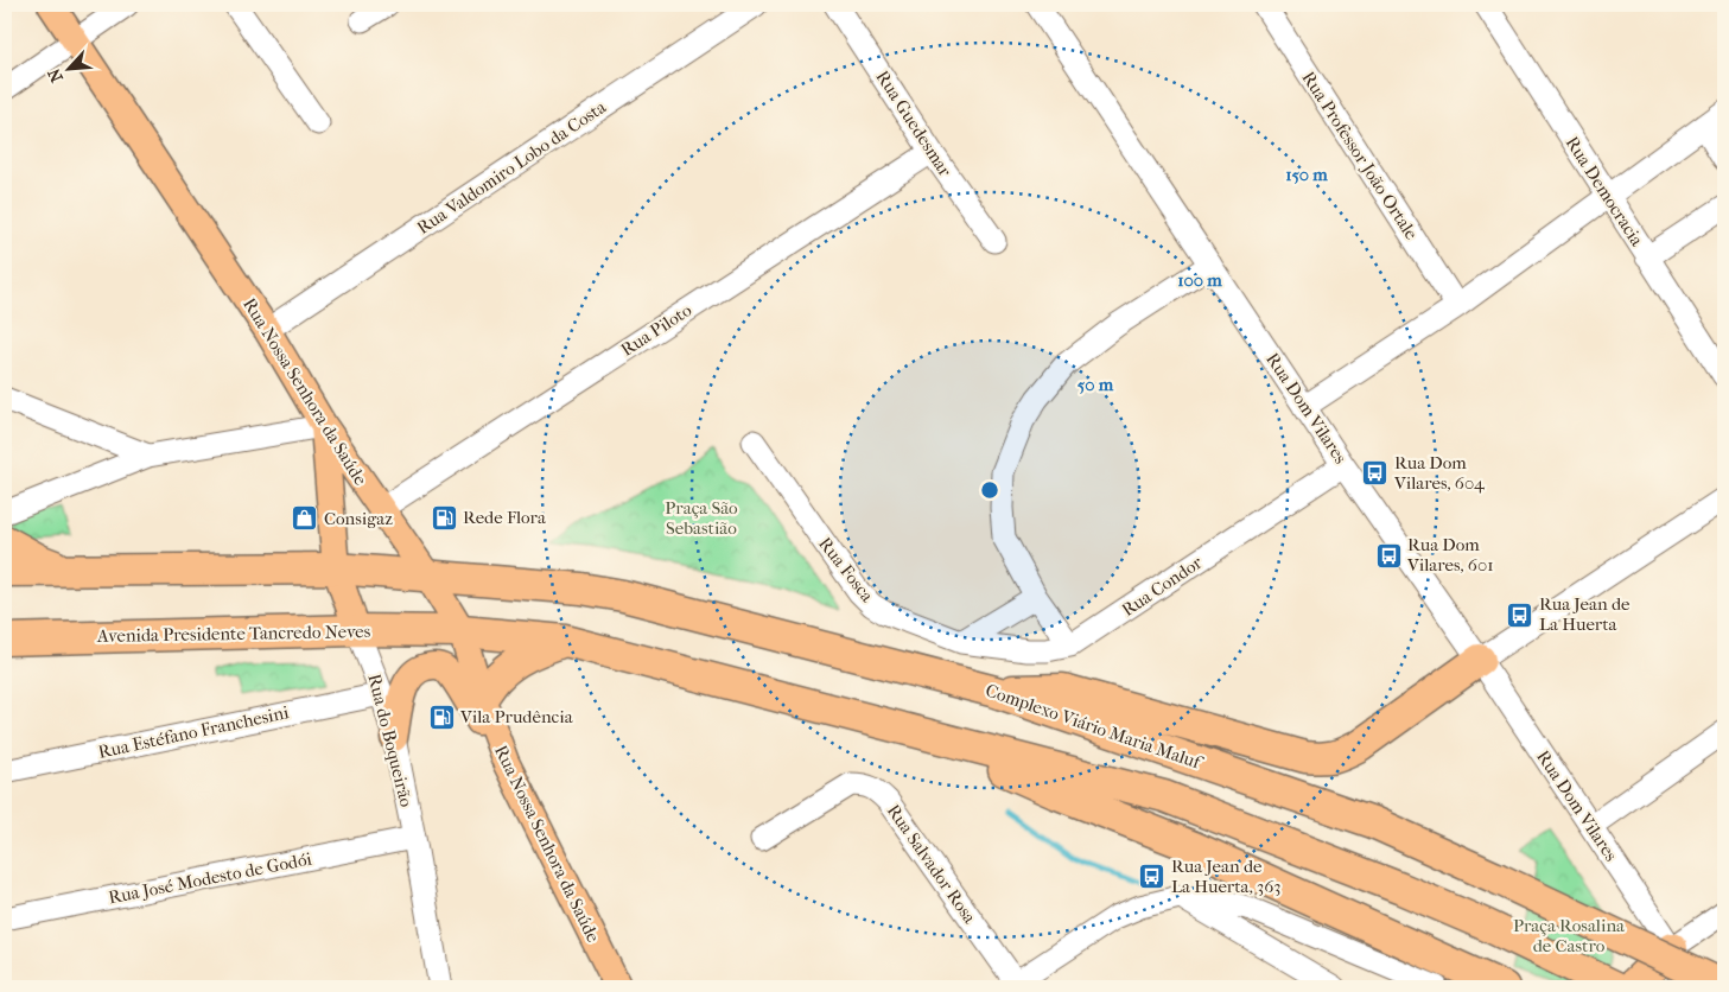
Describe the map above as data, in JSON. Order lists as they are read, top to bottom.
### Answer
{
  "streets": {
    "highway": ["Avenida Presidente Tancredo Neves", "Complexo Viário Maria Maluf"],
    "main road": ["Rua Nossa Senhora da Saúde", "Rua do Boqueirão"],
    "street": [
      "Rua Guedesmar",
      "Rua Professor João Ortale",
      "Rua Valdomiro Lobo da Costa",
      "Rua Democracia",
      "Rua Piloto",
      "Rua Dom Vilares",
      "Rua Fosca",
      "Rua Condor",
      "Rua Estéfano Franchesini",
      "Rua Salvador Rosa",
      "Rua José Modesto de Godói"
    ]
  },
  "crossings": [
    ["Rua Guedesmar", "Rua Piloto"],
    ["Rua Valdomiro Lobo da Costa", "Rua Nossa Senhora da Saúde"],
    ["Rua Piloto", "Rua Nossa Senhora da Saúde"],
    ["Rua Nossa Senhora da Saúde", "Avenida Presidente Tancredo Neves"],
    ["Rua Nossa Senhora da Saúde", "Complexo Viário Maria Maluf"],
    ["Rua Nossa Senhora da Saúde", "Rua do Boqueirão"],
    ["Rua Dom Vilares", "Rua Condor"],
    ["Rua Fosca", "Rua Condor"],
    ["Avenida Presidente Tancredo Neves", "Rua do Boqueirão"],
    ["Rua Estéfano Franchesini", "Rua do Boqueirão"],
    ["Rua do Boqueirão", "Rua José Modesto de Godói"]
  ],
  "parks": ["Praça São Sebastião", "Praça Rosalina de Castro"],
  "places": {
    "bus stop": [
      "Rua Dom Vilares, 604",
      "Rua Dom Vilares, 601",
      "Rua Jean de La Huerta",
      "Rua Jean de La Huerta, 363"
    ],
    "fuel station": ["Rede Flora", "Vila Prudência"],
    "shop": ["Consigaz"]
  },
  "north": "bottom left",
  "rings": ["150 m", "100 m", "50 m"]
}
